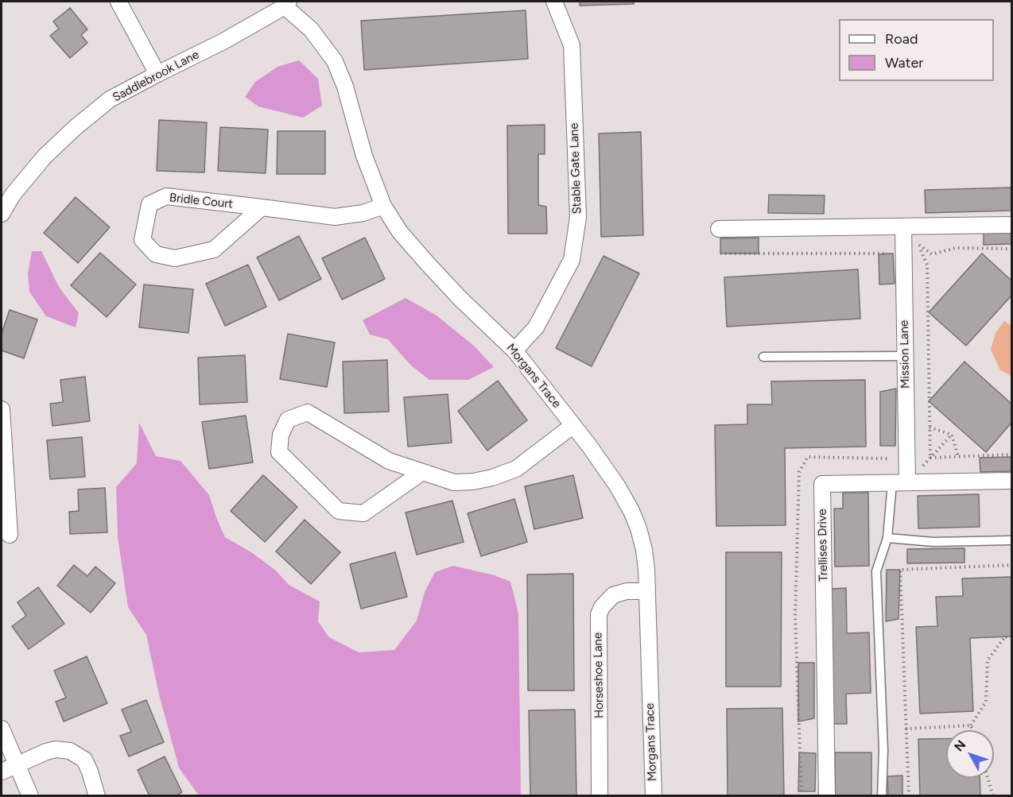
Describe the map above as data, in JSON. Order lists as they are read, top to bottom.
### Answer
{
  "streets": {
    "street": [
      "Saddlebrook Lane",
      "Stable Gate Lane",
      "Bridle Court",
      "Mission Lane",
      "Morgans Trace",
      "Trellises Drive",
      "Horseshoe Lane"
    ]
  },
  "crossings": [
    ["Saddlebrook Lane", "Morgans Trace"],
    ["Stable Gate Lane", "Morgans Trace"],
    ["Bridle Court", "Morgans Trace"],
    ["Mission Lane", "Trellises Drive"],
    ["Morgans Trace", "Horseshoe Lane"]
  ],
  "legend": ["Road", "Water"],
  "north": "top left"
}
